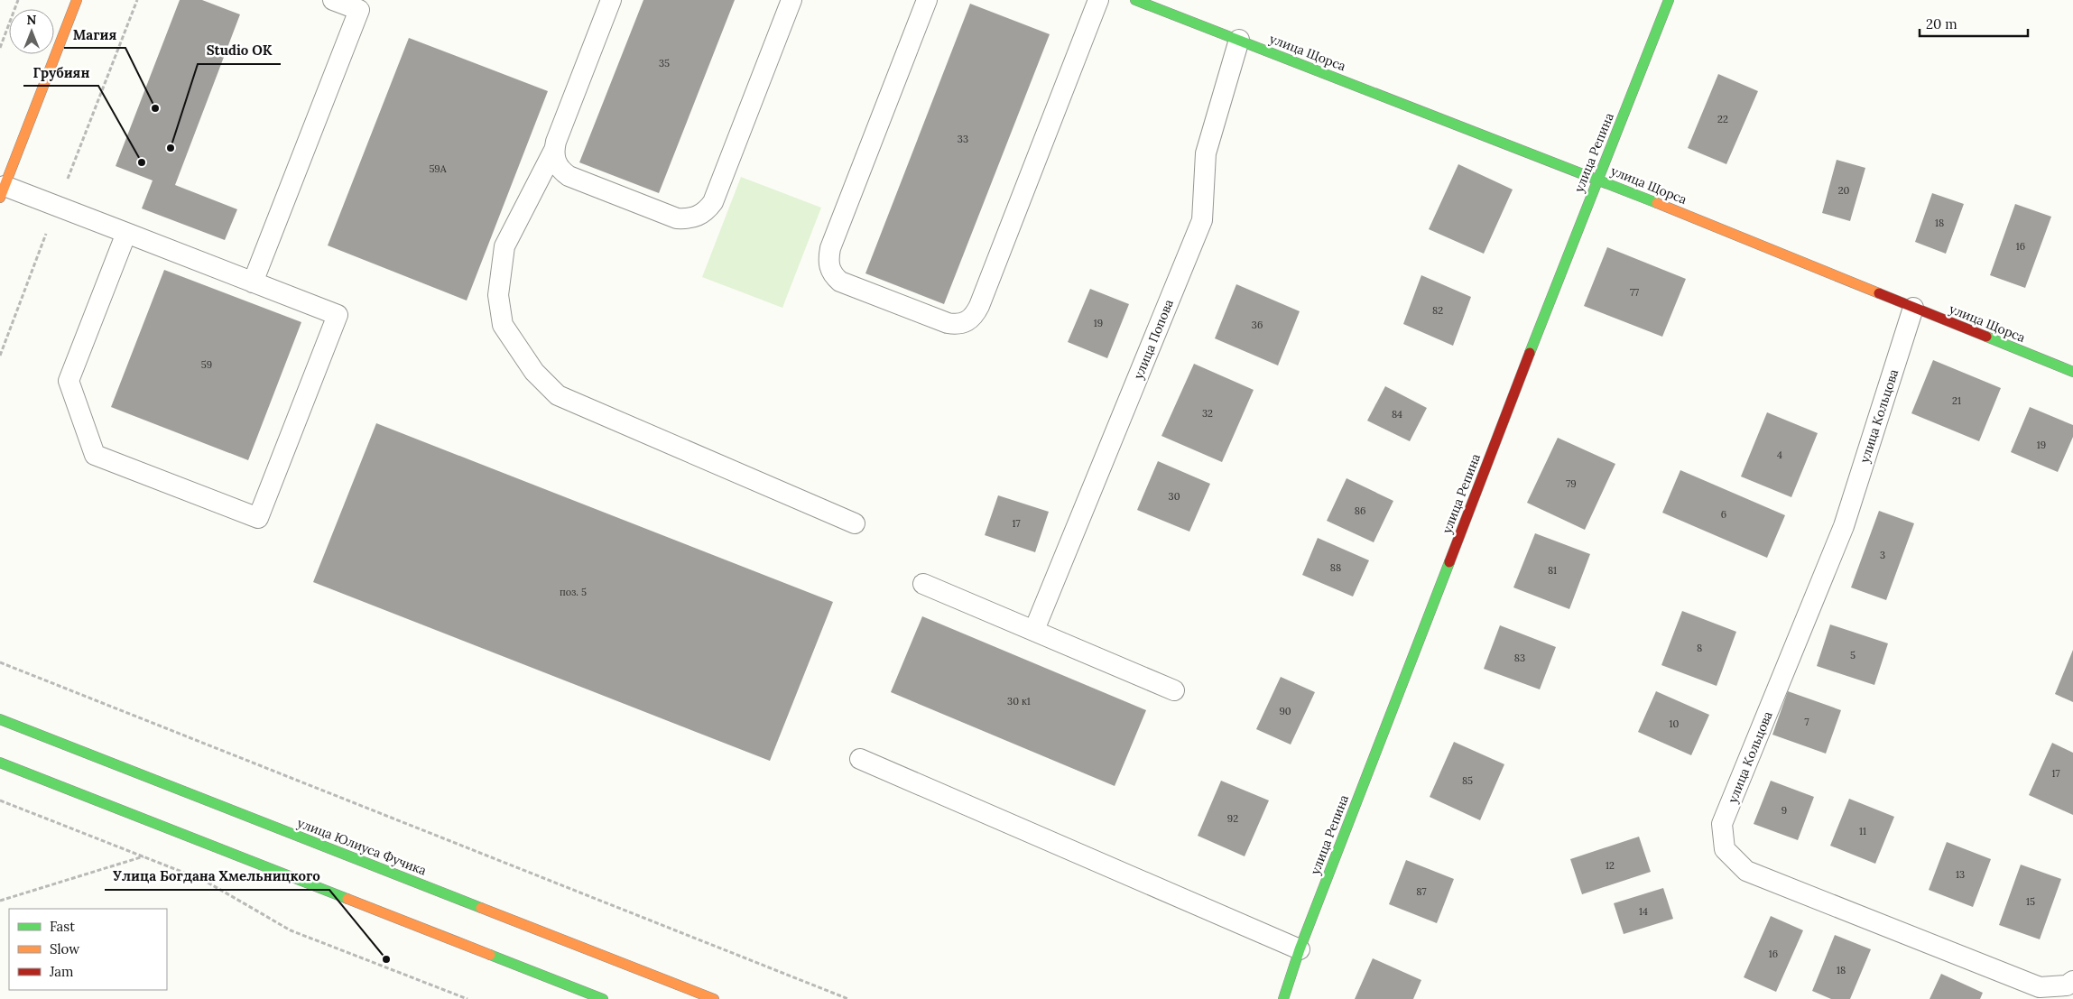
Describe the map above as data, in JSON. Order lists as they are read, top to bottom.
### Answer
{
  "streets": {
    "street": ["улица Щорса", "улица Репина", "улица Юлиуса Фучика"],
    "lane": ["улица Попова", "улица Кольцова"]
  },
  "crossings": [
    ["улица Щорса", "улица Репина"],
    ["улица Щорса", "улица Попова"],
    ["улица Щорса", "улица Кольцова"]
  ],
  "places": [
    "Магия",
    "Studio OK",
    "Грубиян",
    "Улица Богдана Хмельницкого"
  ],
  "house_numbers": [
    "35",
    "22",
    "33",
    "59А",
    "20",
    "18",
    "16",
    "77",
    "82",
    "19",
    "36",
    "59",
    "21",
    "32",
    "84",
    "19",
    "4",
    "79",
    "30",
    "86",
    "6",
    "17",
    "3",
    "88",
    "81",
    "поз. 5",
    "8",
    "5",
    "83",
    "30 к1",
    "90",
    "7",
    "10",
    "17",
    "85",
    "9",
    "92",
    "11",
    "12",
    "13",
    "87",
    "15",
    "14",
    "16",
    "18"
  ],
  "legend": ["Fast", "Slow", "Jam"],
  "scale_bar": "20 m",
  "north": "top"
}
